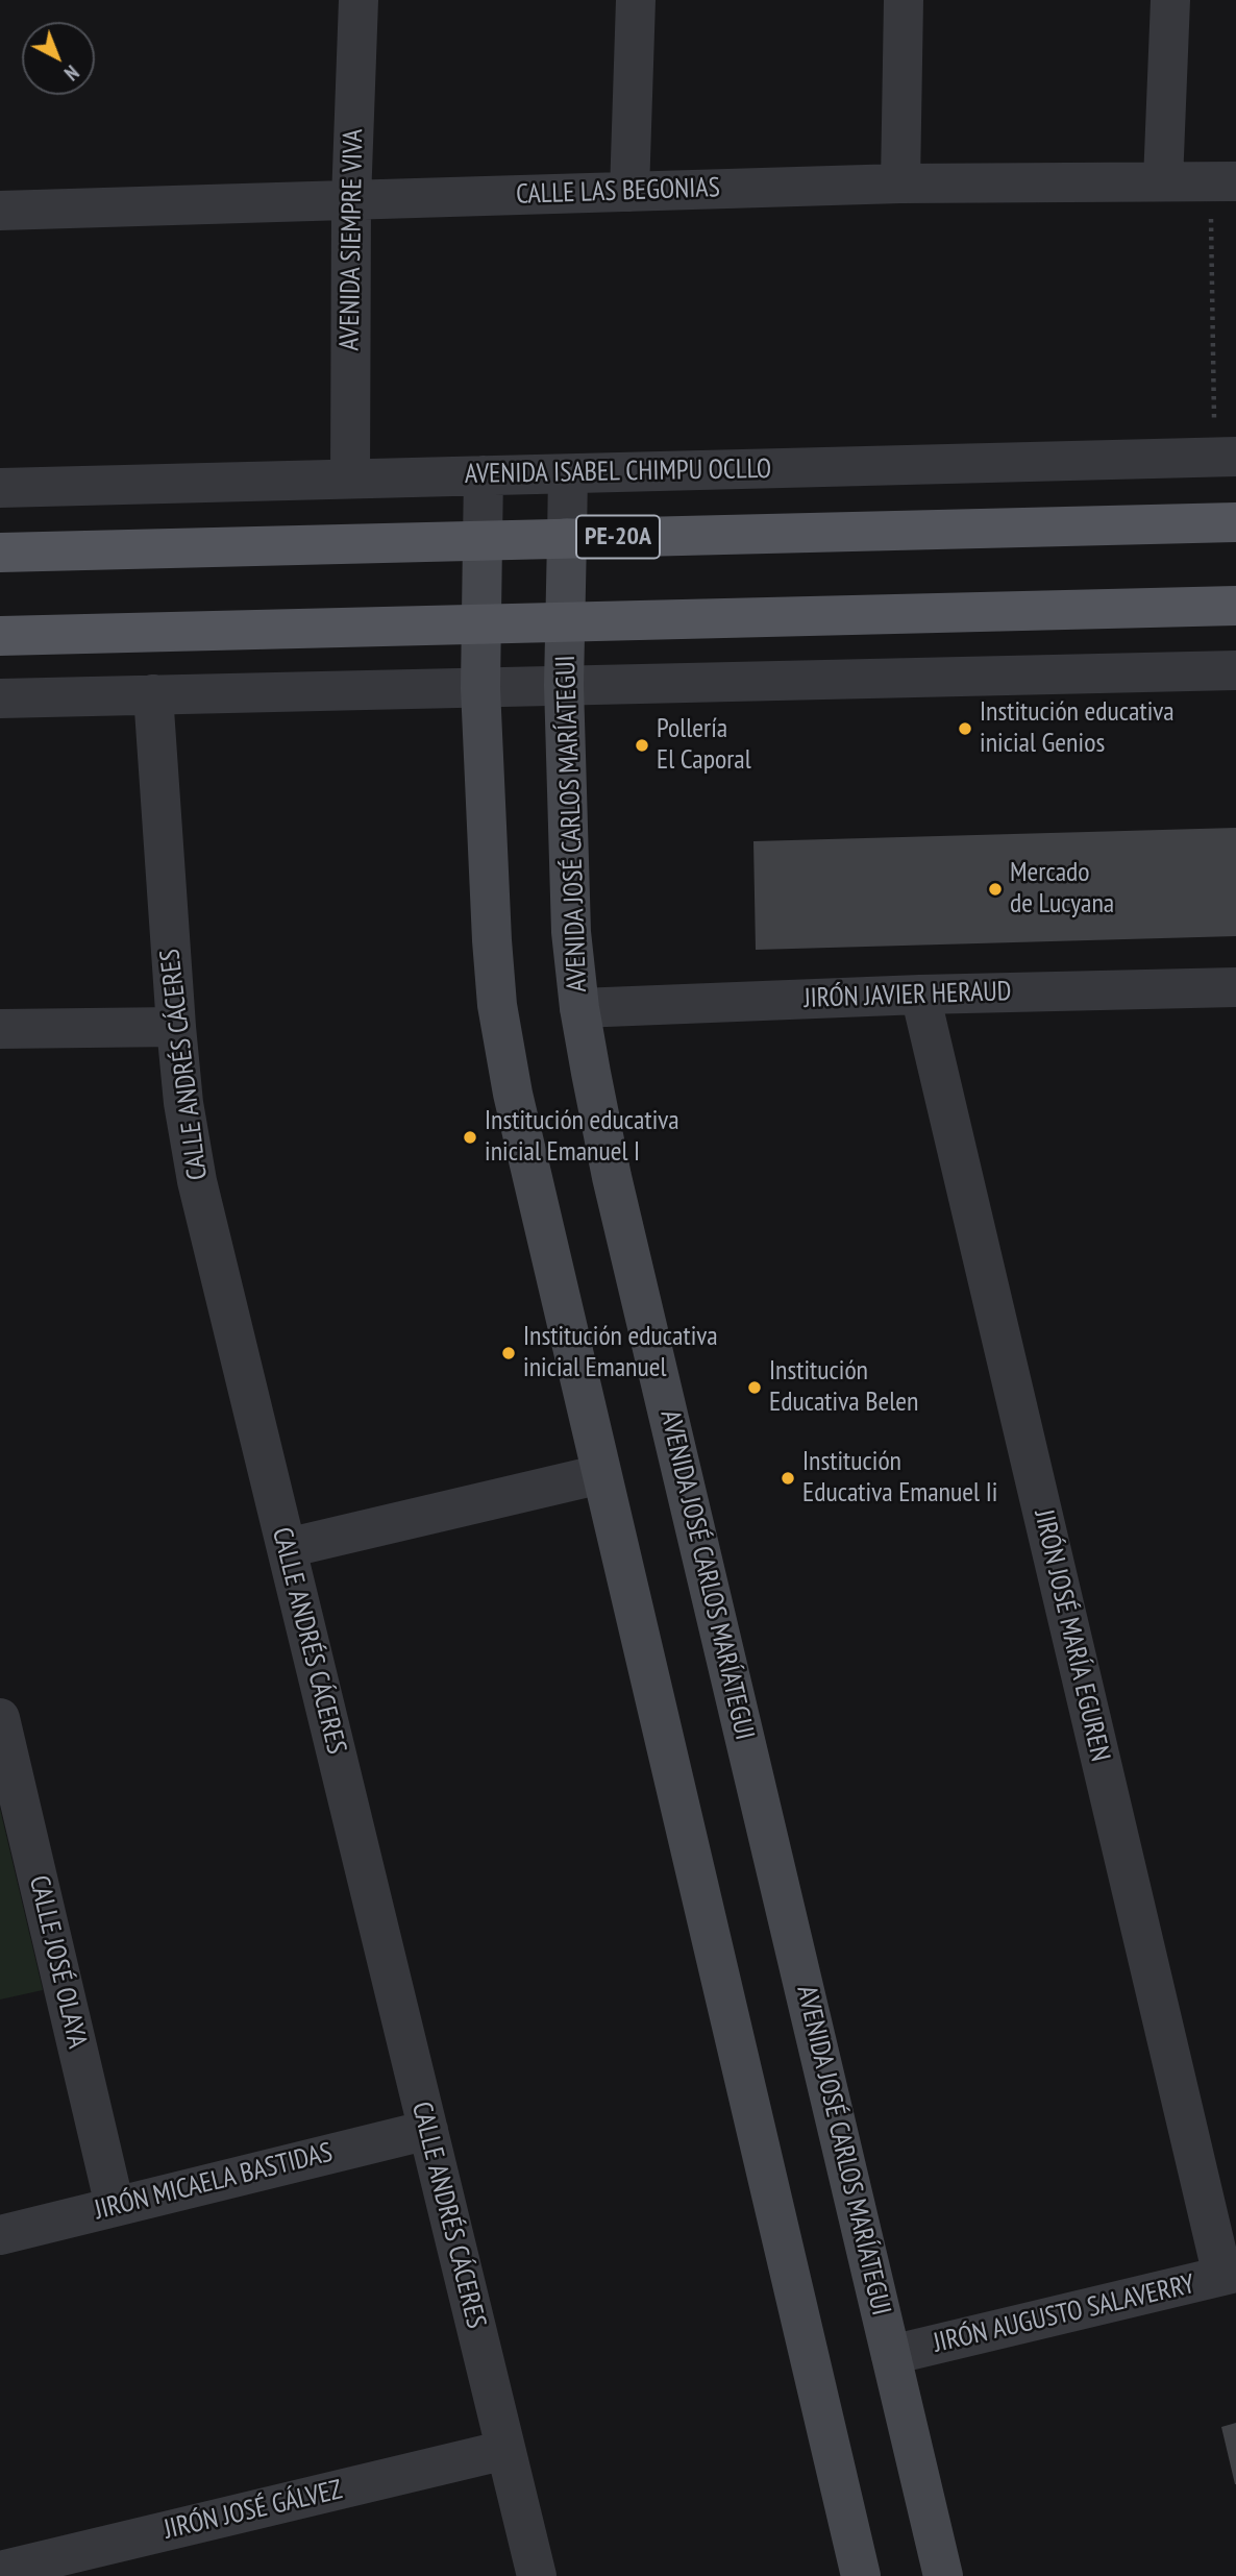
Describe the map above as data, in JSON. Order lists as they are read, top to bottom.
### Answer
{
  "streets": {
    "main road": ["PE-20A"],
    "street": [
      "CALLE LAS BEGONIAS",
      "AVENIDA SIEMPRE VIVA",
      "AVENIDA ISABEL CHIMPU OCLLO",
      "AVENIDA JOSÉ CARLOS MARÍATEGUI",
      "JIRÓN JAVIER HERAUD",
      "CALLE ANDRÉS CÁCERES",
      "JIRÓN JOSÉ MARÍA EGUREN",
      "CALLE JOSÉ OLAYA",
      "JIRÓN MICAELA BASTIDAS",
      "JIRÓN AUGUSTO SALAVERRY",
      "JIRÓN JOSÉ GÁLVEZ"
    ]
  },
  "crossings": [
    ["CALLE LAS BEGONIAS", "AVENIDA SIEMPRE VIVA"],
    ["AVENIDA SIEMPRE VIVA", "AVENIDA ISABEL CHIMPU OCLLO"],
    ["AVENIDA ISABEL CHIMPU OCLLO", "AVENIDA JOSÉ CARLOS MARÍATEGUI"],
    ["PE-20A", "AVENIDA JOSÉ CARLOS MARÍATEGUI"],
    ["AVENIDA JOSÉ CARLOS MARÍATEGUI", "JIRÓN JAVIER HERAUD"],
    ["AVENIDA JOSÉ CARLOS MARÍATEGUI", "JIRÓN AUGUSTO SALAVERRY"],
    ["JIRÓN JAVIER HERAUD", "JIRÓN JOSÉ MARÍA EGUREN"],
    ["CALLE ANDRÉS CÁCERES", "JIRÓN MICAELA BASTIDAS"],
    ["CALLE ANDRÉS CÁCERES", "JIRÓN JOSÉ GÁLVEZ"],
    ["JIRÓN JOSÉ MARÍA EGUREN", "JIRÓN AUGUSTO SALAVERRY"],
    ["CALLE JOSÉ OLAYA", "JIRÓN MICAELA BASTIDAS"]
  ],
  "places": [
    "Institución educativa inicial Genios",
    "Pollería El Caporal",
    "Mercado de Lucyana",
    "Institución educativa inicial Emanuel I",
    "Institución educativa inicial Emanuel",
    "Institución Educativa Belen",
    "Institución Educativa Emanuel Ii"
  ],
  "north": "bottom right"
}
